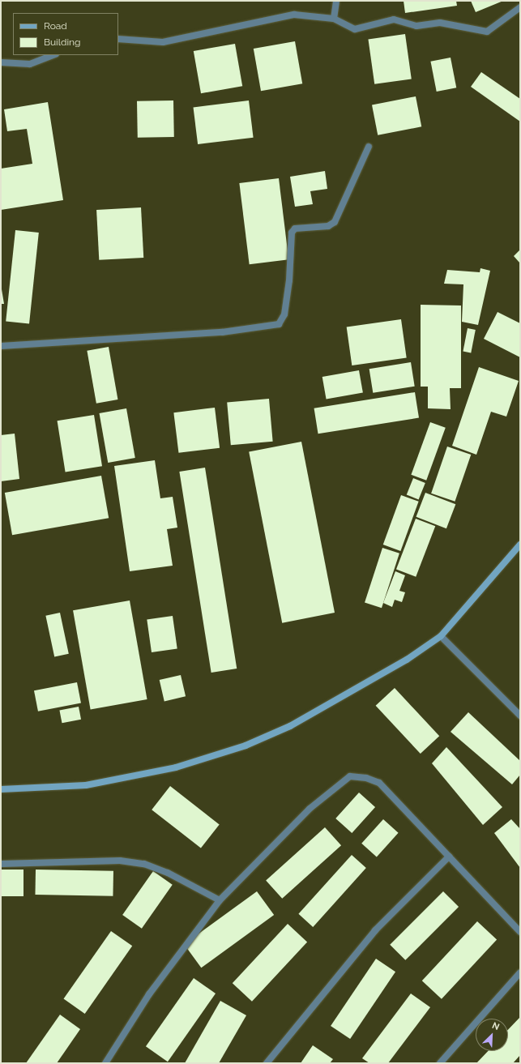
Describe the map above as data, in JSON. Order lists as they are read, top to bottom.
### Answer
{
  "legend": ["Road", "Building"],
  "north": "top right"
}
